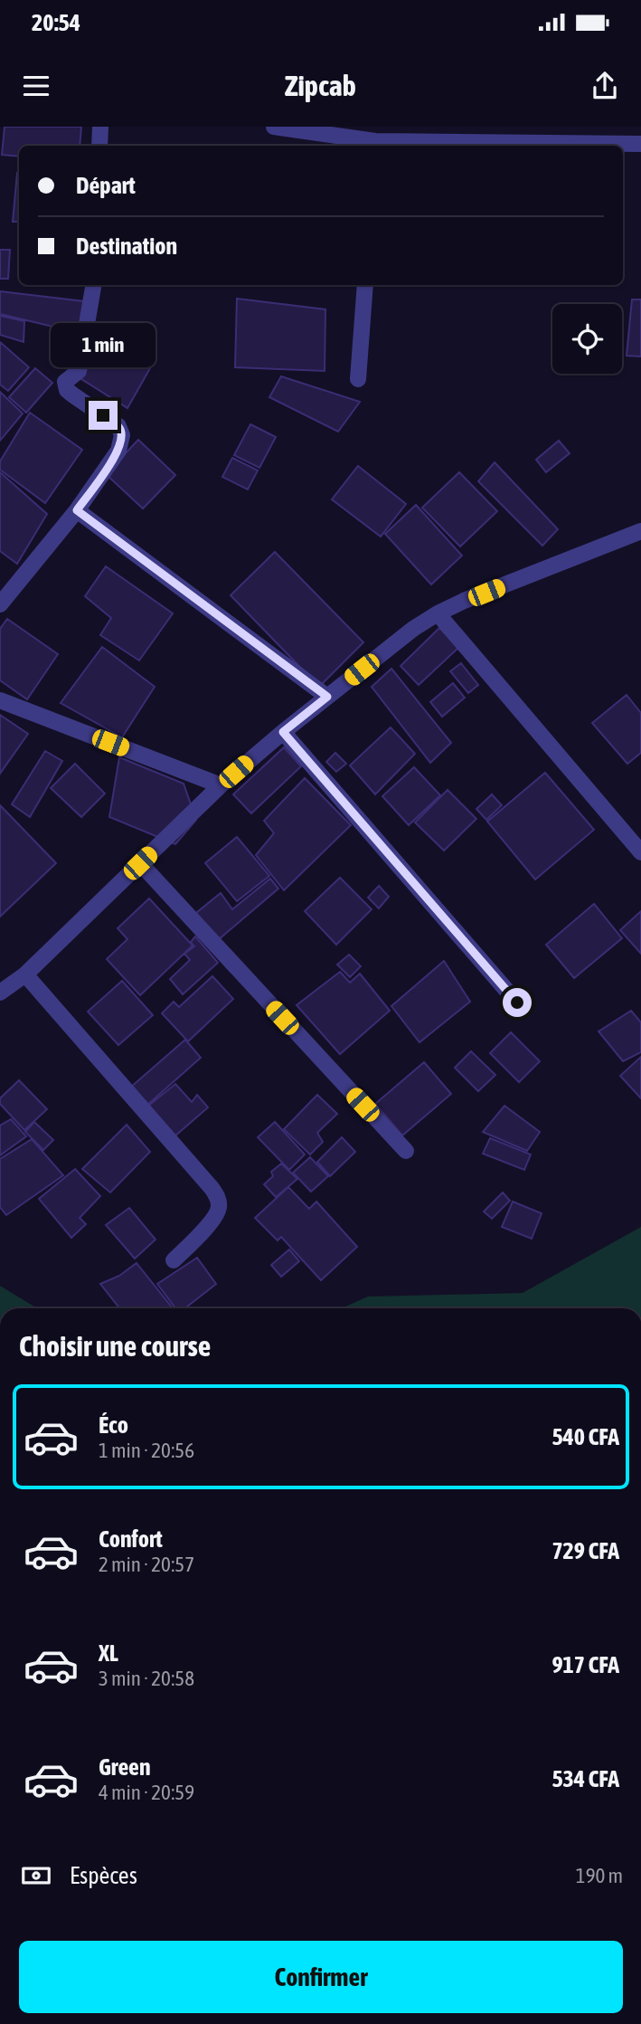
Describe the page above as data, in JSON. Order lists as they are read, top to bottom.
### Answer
{
  "page": {
    "status": "20:54",
    "header": "Zipcab",
    "banner": ["Départ", "Destination"],
    "bubble": "1 min",
    "heading": "Choisir une course",
    "list": [
      {
        "name": "Éco",
        "note": "1 min · 20:56",
        "value": "540 CFA"
      },
      {
        "name": "Confort",
        "note": "2 min · 20:57",
        "value": "729 CFA"
      },
      {
        "name": "XL",
        "note": "3 min · 20:58",
        "value": "917 CFA"
      },
      {
        "name": "Green",
        "note": "4 min · 20:59",
        "value": "534 CFA"
      }
    ],
    "pay": ["Espèces", "190 m"],
    "buttons": "Confirmer"
  }
}
